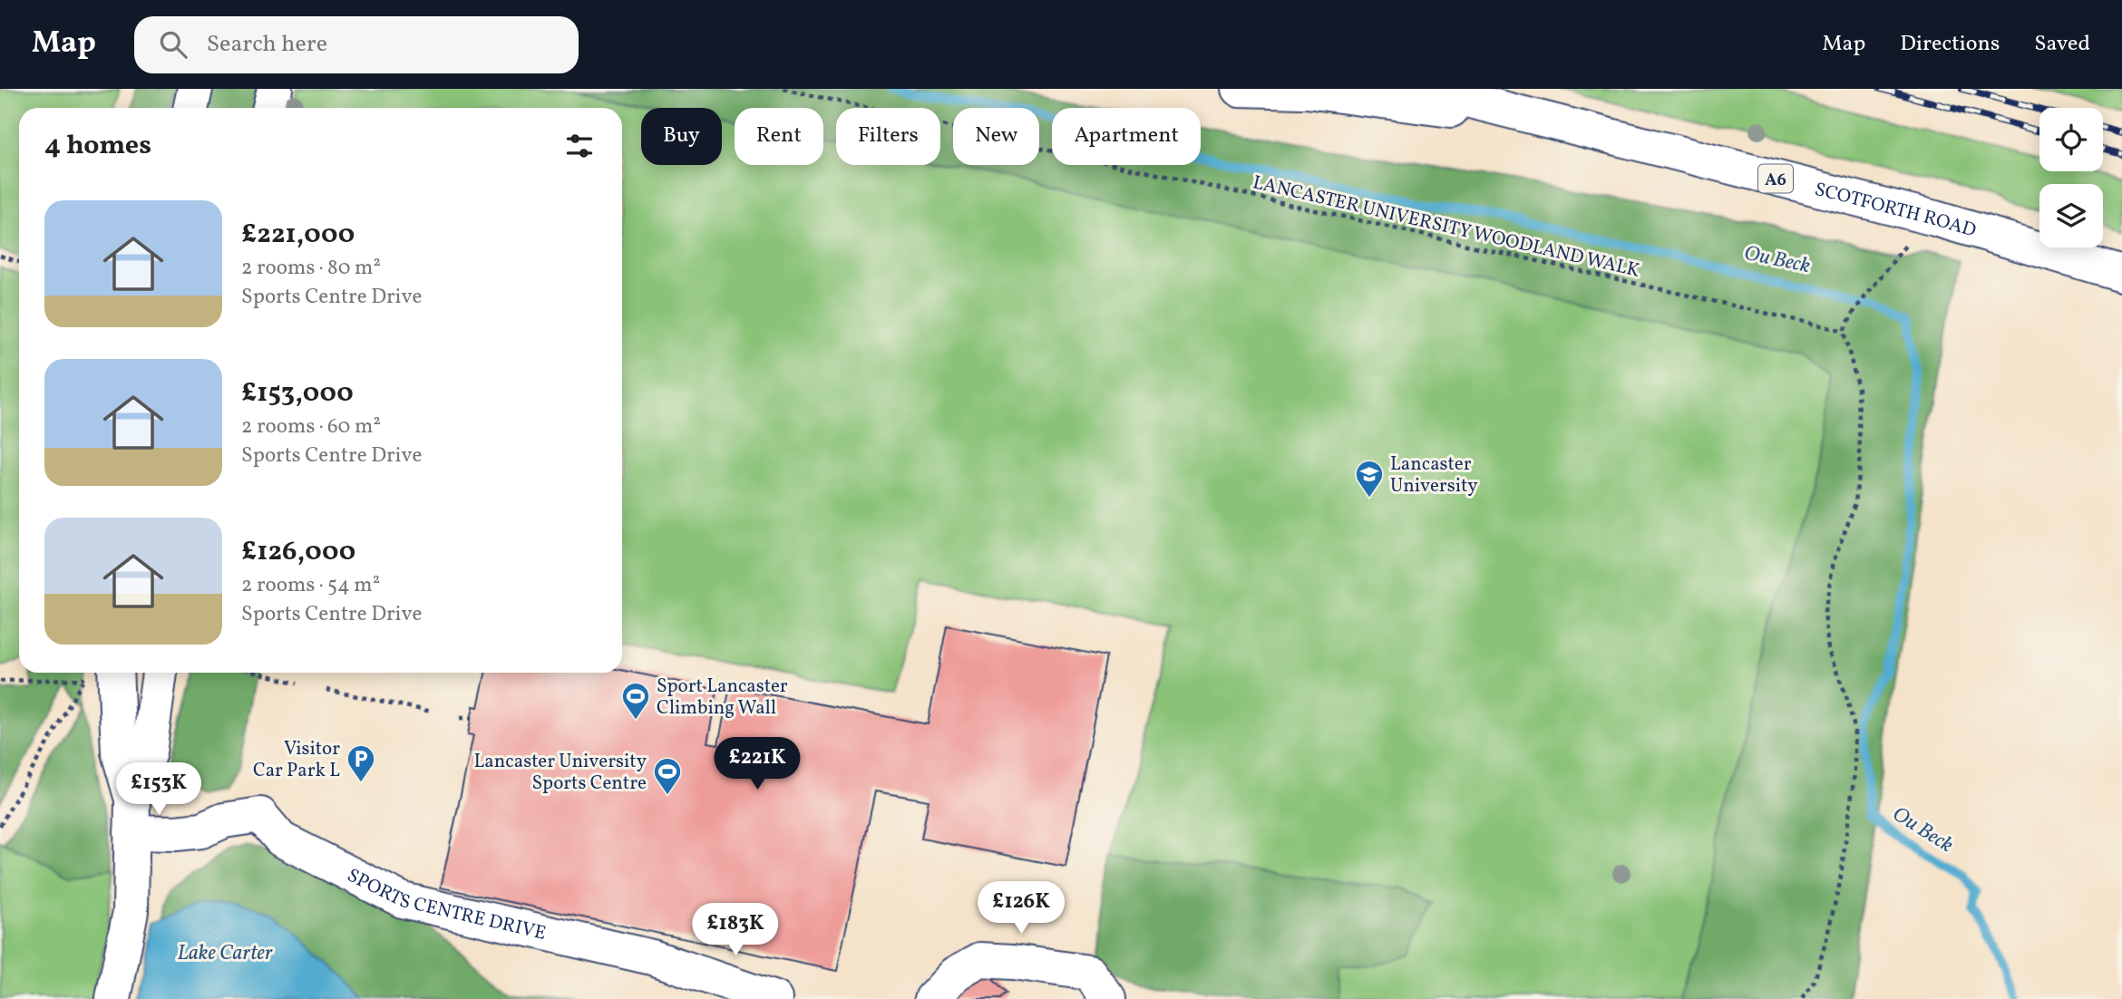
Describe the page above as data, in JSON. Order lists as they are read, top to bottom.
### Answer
{
  "streets": {
    "street": ["A6", "SCOTFORTH ROAD", "SPORTS CENTRE DRIVE"],
    "path": ["LANCASTER UNIVERSITY WOODLAND WALK"]
  },
  "water": ["Ou Beck", "Lake Carter"],
  "places": {
    "school or university": ["Lancaster University"],
    "sports": ["Sport Lancaster Climbing Wall", "Lancaster University Sports Centre"],
    "parking": ["Visitor Car Park L"]
  },
  "page": {
    "header": "Map",
    "search": "Search here",
    "nav": ["Map", "Directions", "Saved"],
    "chip": [
      "Buy",
      "Rent",
      "Filters",
      "New",
      "Apartment"
    ],
    "heading": "4 homes",
    "list": [
      {
        "name": "£221,000",
        "note": "2 rooms · 80 m² · Sports Centre Drive"
      },
      {
        "name": "£153,000",
        "note": "2 rooms · 60 m² · Sports Centre Drive"
      },
      {
        "name": "£126,000",
        "note": "2 rooms · 54 m² · Sports Centre Drive"
      }
    ],
    "price": [
      "£221K",
      "£153K",
      "£126K",
      "£183K"
    ]
  }
}
